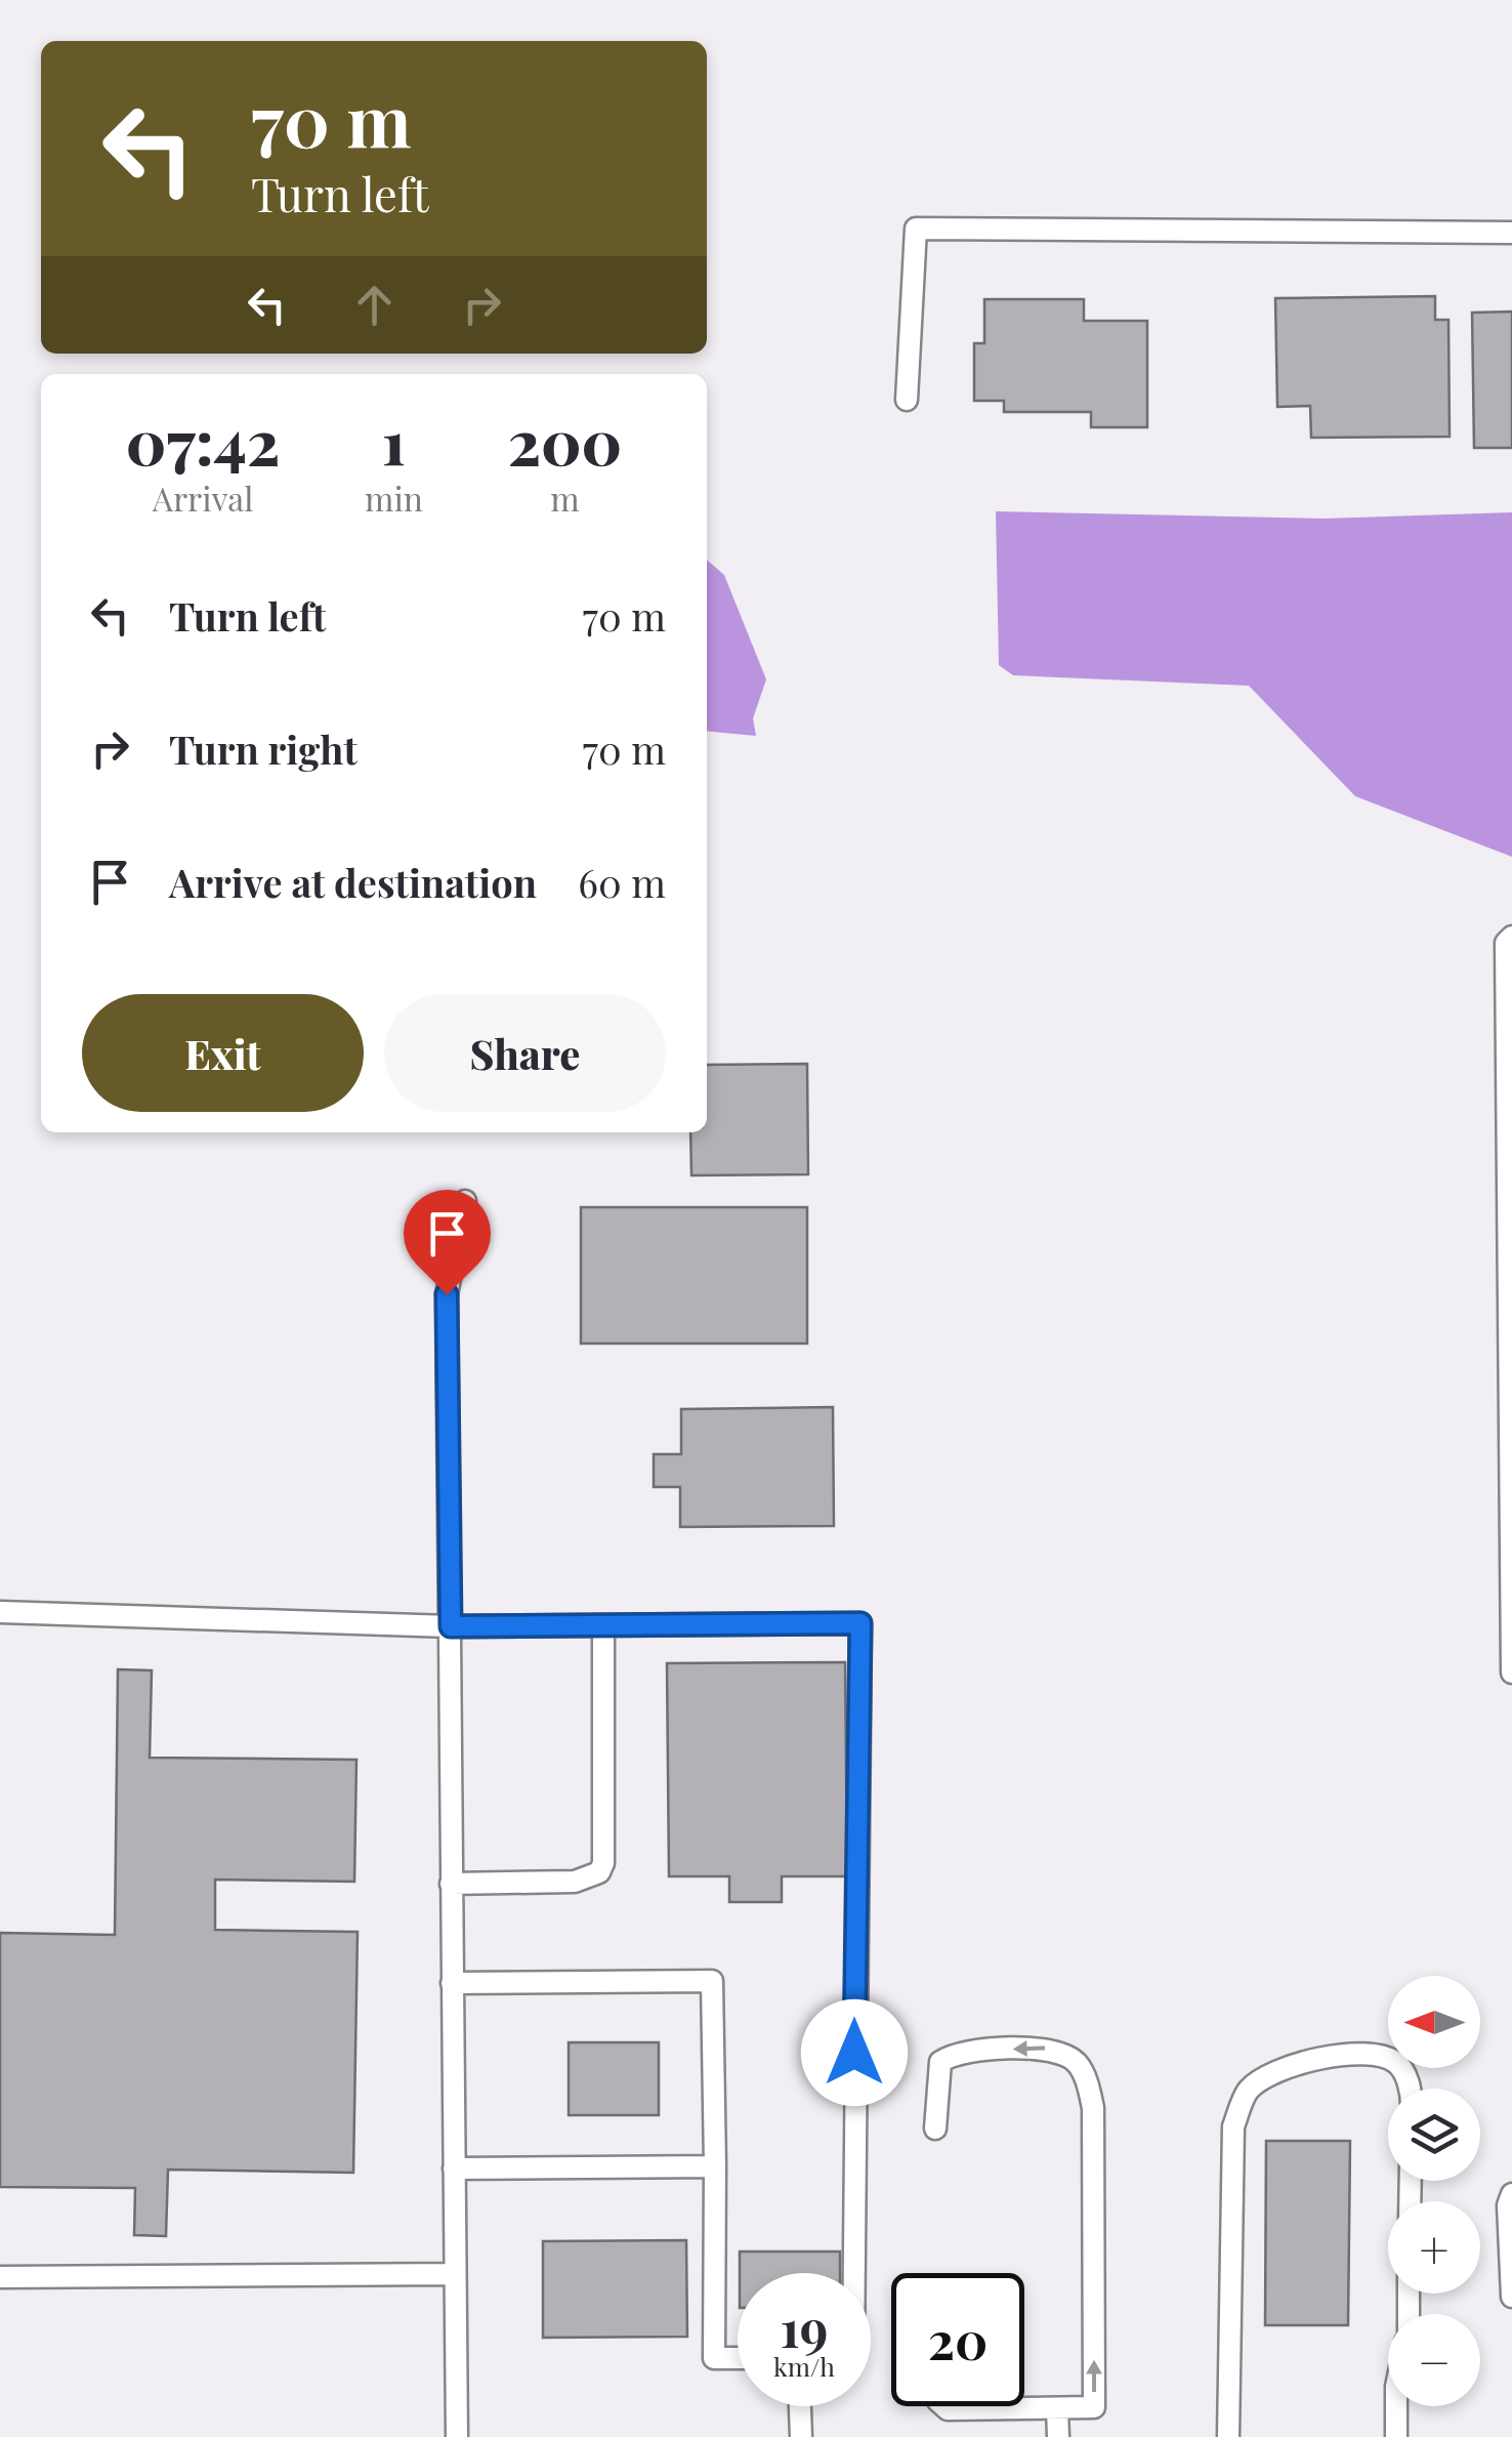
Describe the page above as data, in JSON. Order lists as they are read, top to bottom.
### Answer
{
  "north": "left",
  "page": {
    "turn": ["70 m", "Turn left"],
    "eta": [
      "07:42",
      "Arrival",
      "1",
      "min",
      "200",
      "m"
    ],
    "list": [
      {
        "name": "Turn left",
        "value": "70 m"
      },
      {
        "name": "Turn right",
        "value": "70 m"
      },
      {
        "name": "Arrive at destination",
        "value": "60 m"
      }
    ],
    "buttons": ["Exit", "Share"],
    "map_buttons": ["+", "−"],
    "speed": "19 km/h",
    "limit": "20"
  }
}
